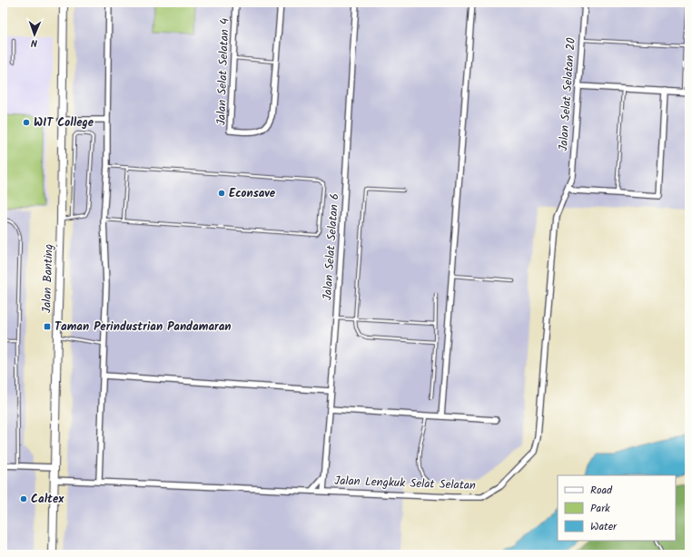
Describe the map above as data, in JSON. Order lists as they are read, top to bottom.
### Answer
{
  "streets": {
    "main road": ["Jalan Banting"],
    "street": [
      "Jalan Selat Selatan 4",
      "Jalan Selat Selatan 20",
      "Jalan Selat Selatan 6",
      "Jalan Lengkuk Selat Selatan"
    ]
  },
  "crossings": [
    ["Jalan Selat Selatan 20", "Jalan Lengkuk Selat Selatan"],
    ["Jalan Selat Selatan 6", "Jalan Lengkuk Selat Selatan"],
    ["Jalan Banting", "Jalan Lengkuk Selat Selatan"]
  ],
  "places": {
    "other": ["WIT College", "Econsave", "Caltex"],
    "transit": ["Taman Perindustrian Pandamaran"]
  },
  "legend": ["Road", "Park", "Water"],
  "north": "bottom"
}
